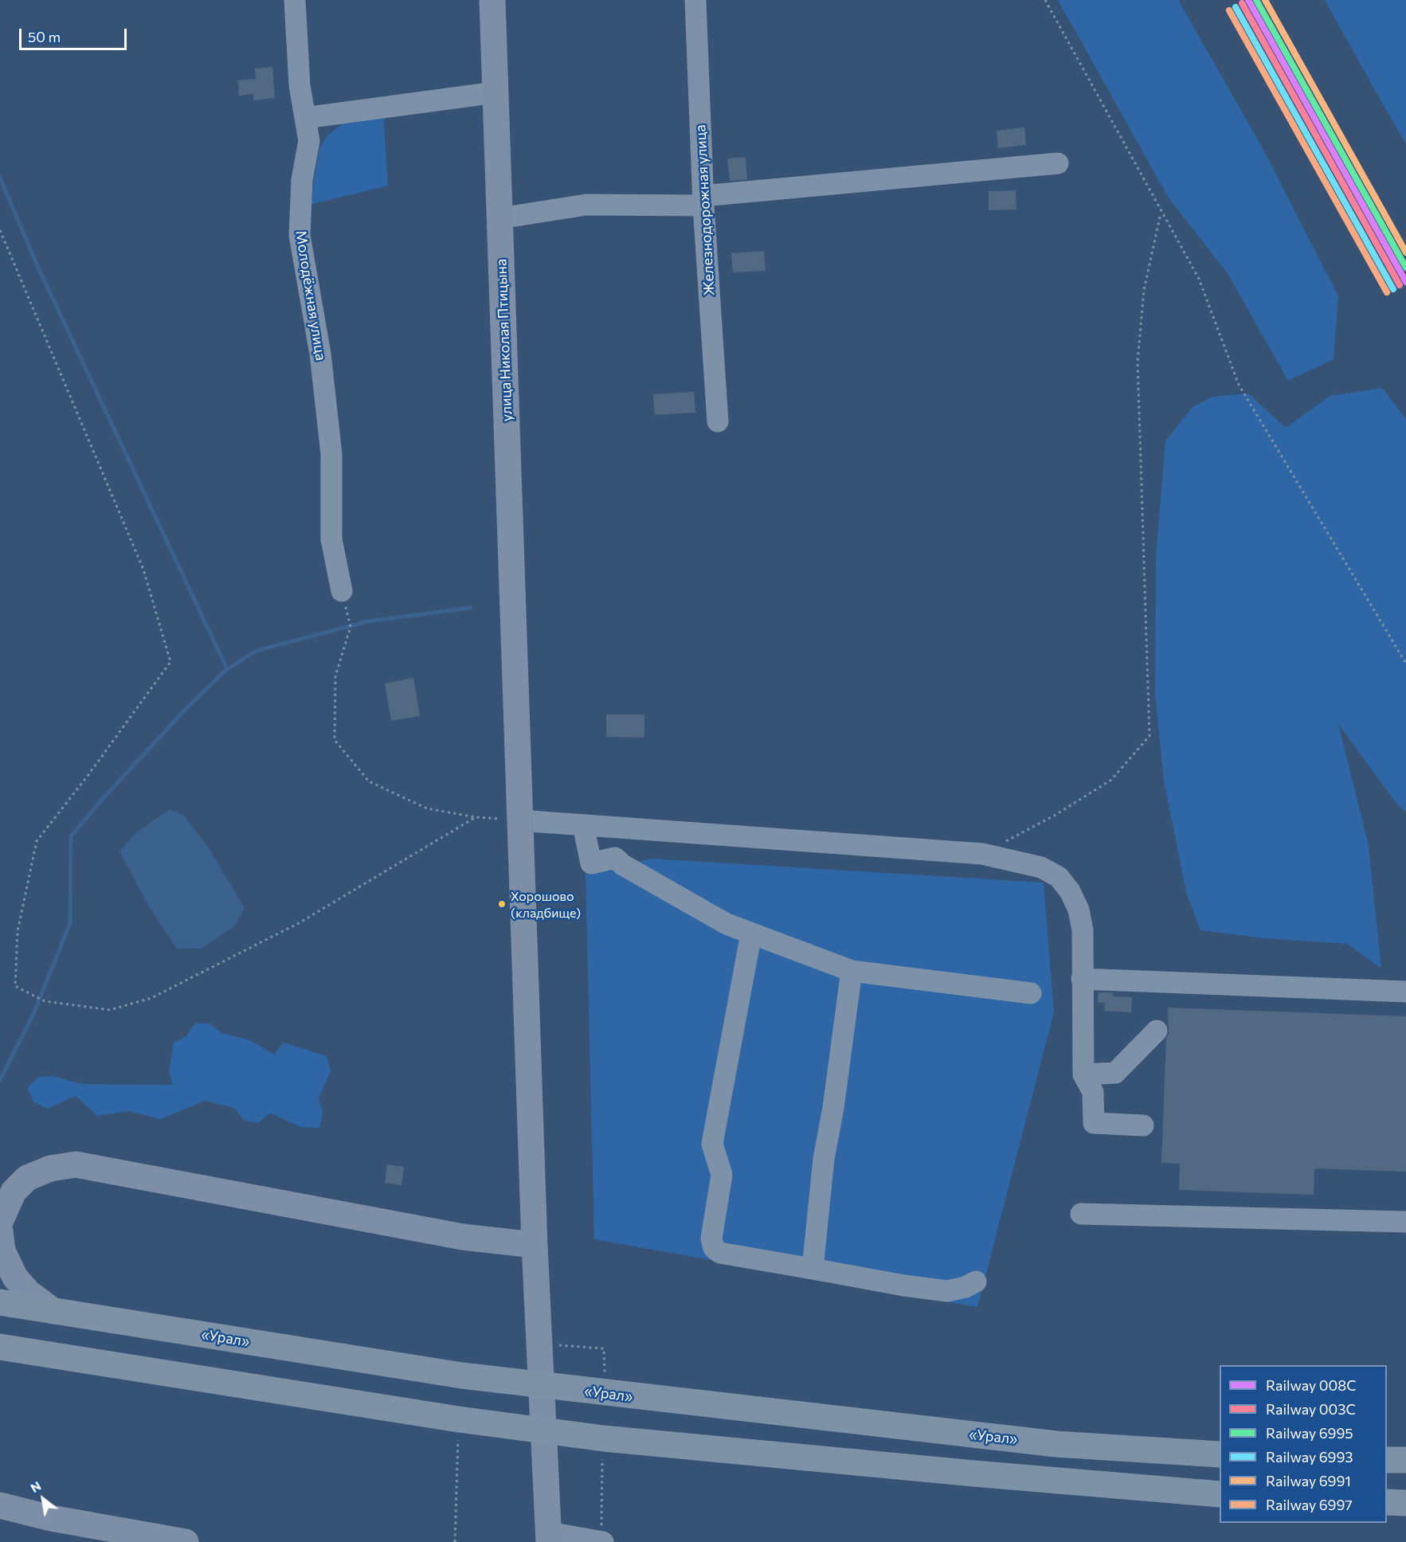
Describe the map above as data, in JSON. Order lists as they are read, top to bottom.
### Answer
{
  "streets": {
    "highway": ["«Урал»"],
    "main road": ["улица Николая Птицына"],
    "street": ["Железнодорожная улица", "Молодёжная улица"]
  },
  "places": ["Хорошово (кладбище)"],
  "lines": [
    "rail line 008С",
    "rail line 6995",
    "rail line 6991",
    "rail line 003С",
    "rail line 6993",
    "rail line 6997"
  ],
  "legend": [
    "Railway 008С",
    "Railway 003С",
    "Railway 6995",
    "Railway 6993",
    "Railway 6991",
    "Railway 6997"
  ],
  "scale_bar": "50 m",
  "north": "top left"
}
